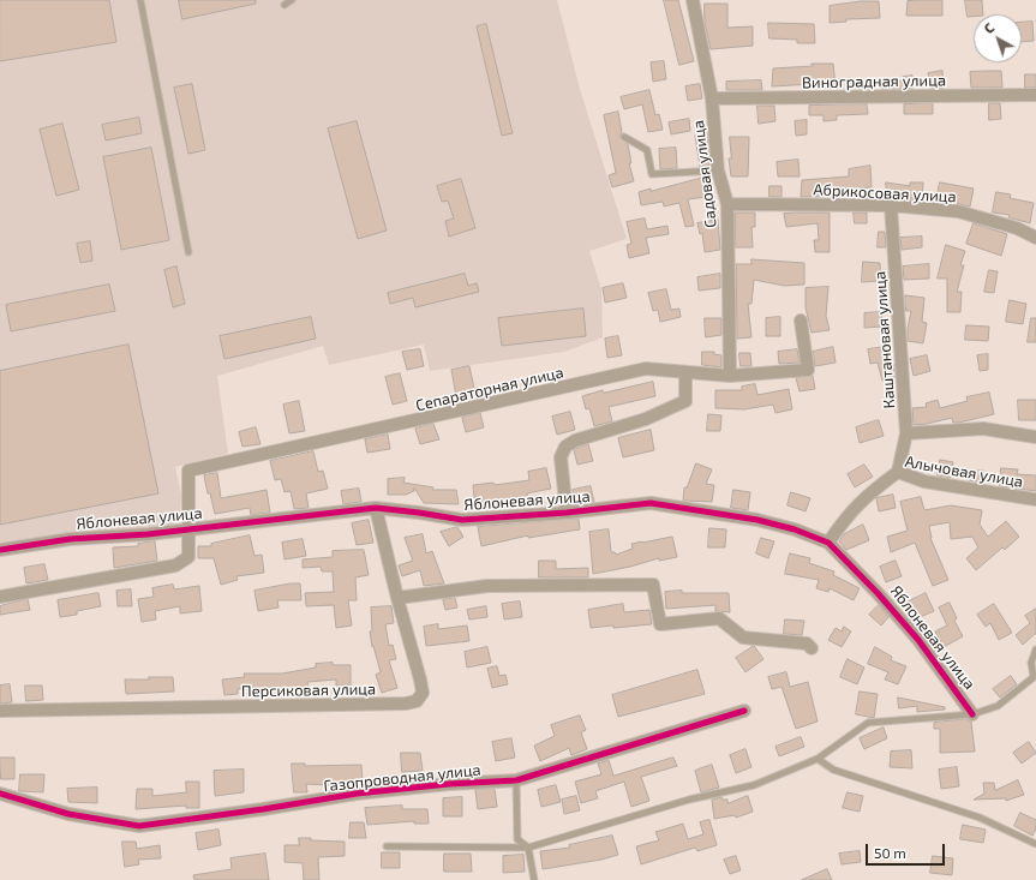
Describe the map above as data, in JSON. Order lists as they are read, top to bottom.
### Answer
{
  "streets": {
    "street": [
      "Виноградная улица",
      "Садовая улица",
      "Абрикосовая улица",
      "Каштановая улица",
      "Сепараторная улица",
      "Алычовая улица",
      "Яблоневая улица",
      "Персиковая улица",
      "Газопроводная улица"
    ]
  },
  "crossings": [
    ["Виноградная улица", "Садовая улица"],
    ["Садовая улица", "Абрикосовая улица"],
    ["Садовая улица", "Сепараторная улица"],
    ["Абрикосовая улица", "Каштановая улица"],
    ["Каштановая улица", "Алычовая улица"],
    ["Сепараторная улица", "Яблоневая улица"],
    ["Алычовая улица", "Яблоневая улица"],
    ["Яблоневая улица", "Персиковая улица"]
  ],
  "scale_bar": "50 m",
  "north": "top left"
}
